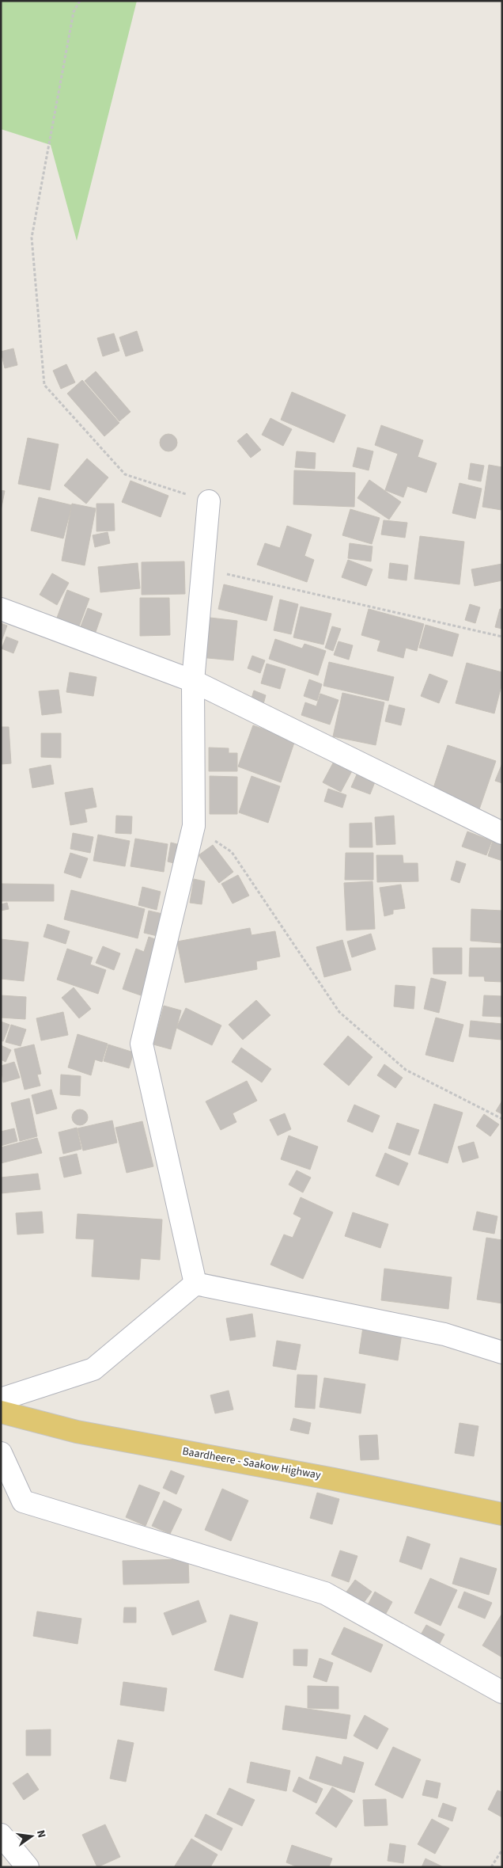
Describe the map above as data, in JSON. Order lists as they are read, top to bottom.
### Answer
{
  "streets": {
    "main road": ["Baardheere - Saakow Highway"]
  },
  "north": "right"
}
